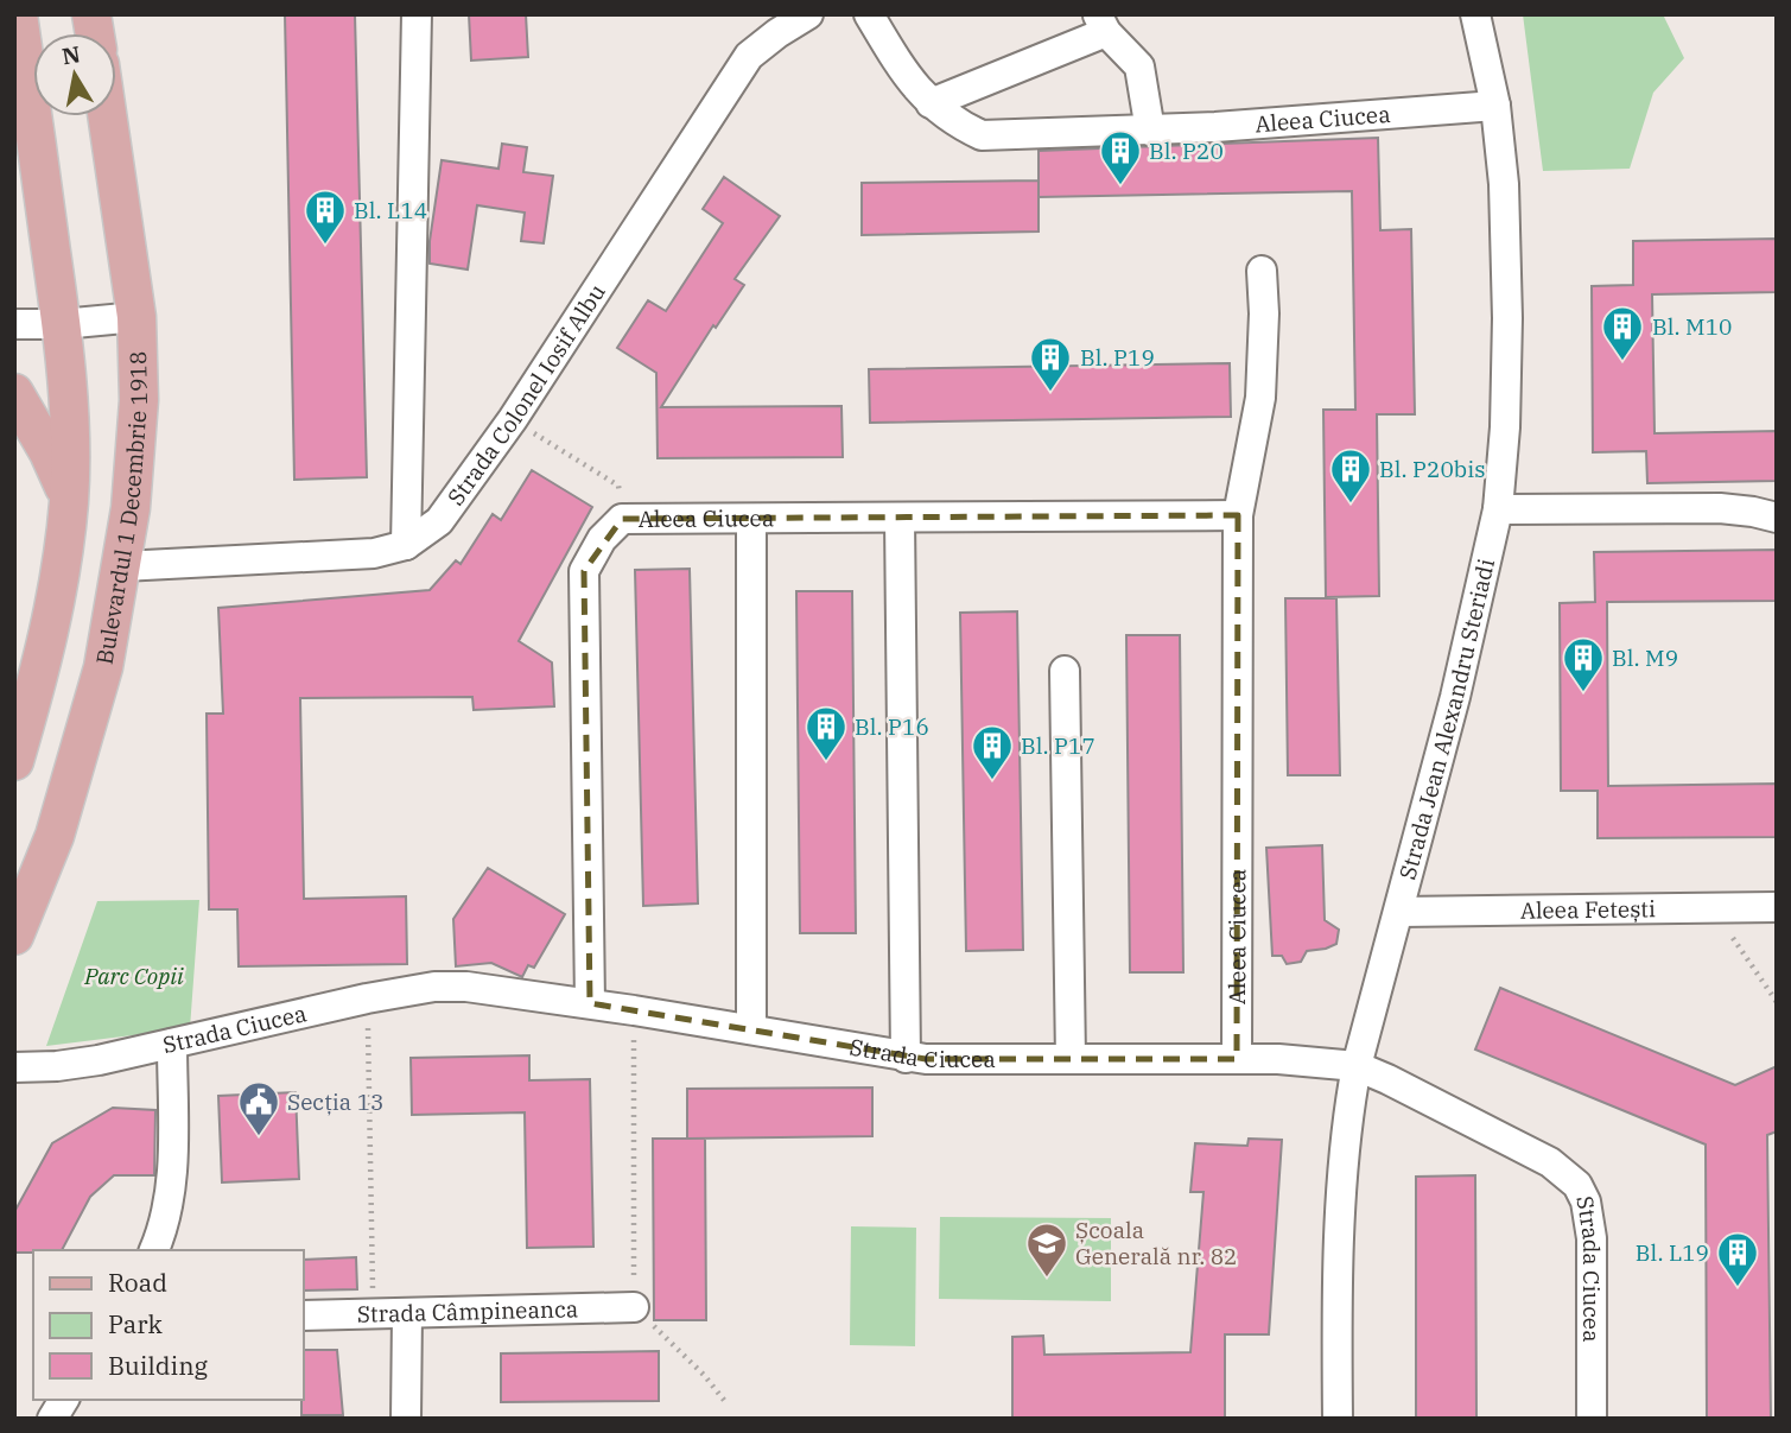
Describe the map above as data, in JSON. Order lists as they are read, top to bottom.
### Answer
{
  "streets": {
    "main road": ["Bulevardul 1 Decembrie 1918"],
    "street": [
      "Aleea Ciucea",
      "Strada Colonel Iosif Albu",
      "Strada Jean Alexandru Steriadi",
      "Aleea Fetești",
      "Strada Ciucea",
      "Strada Câmpineanca"
    ]
  },
  "crossings": [
    ["Aleea Ciucea", "Strada Jean Alexandru Steriadi"],
    ["Aleea Ciucea", "Strada Ciucea"],
    ["Strada Colonel Iosif Albu", "Bulevardul 1 Decembrie 1918"],
    ["Strada Jean Alexandru Steriadi", "Aleea Fetești"],
    ["Strada Jean Alexandru Steriadi", "Strada Ciucea"]
  ],
  "parks": ["Parc Copii"],
  "places": {
    "building": [
      "Bl. P20",
      "Bl. L14",
      "Bl. M10",
      "Bl. P19",
      "Bl. P20bis",
      "Bl. M9",
      "Bl. P16",
      "Bl. P17",
      "Bl. L19"
    ],
    "public building": ["Secția 13"],
    "school or university": ["Școala Generală nr. 82"]
  },
  "legend": ["Road", "Park", "Building"],
  "north": "top"
}
